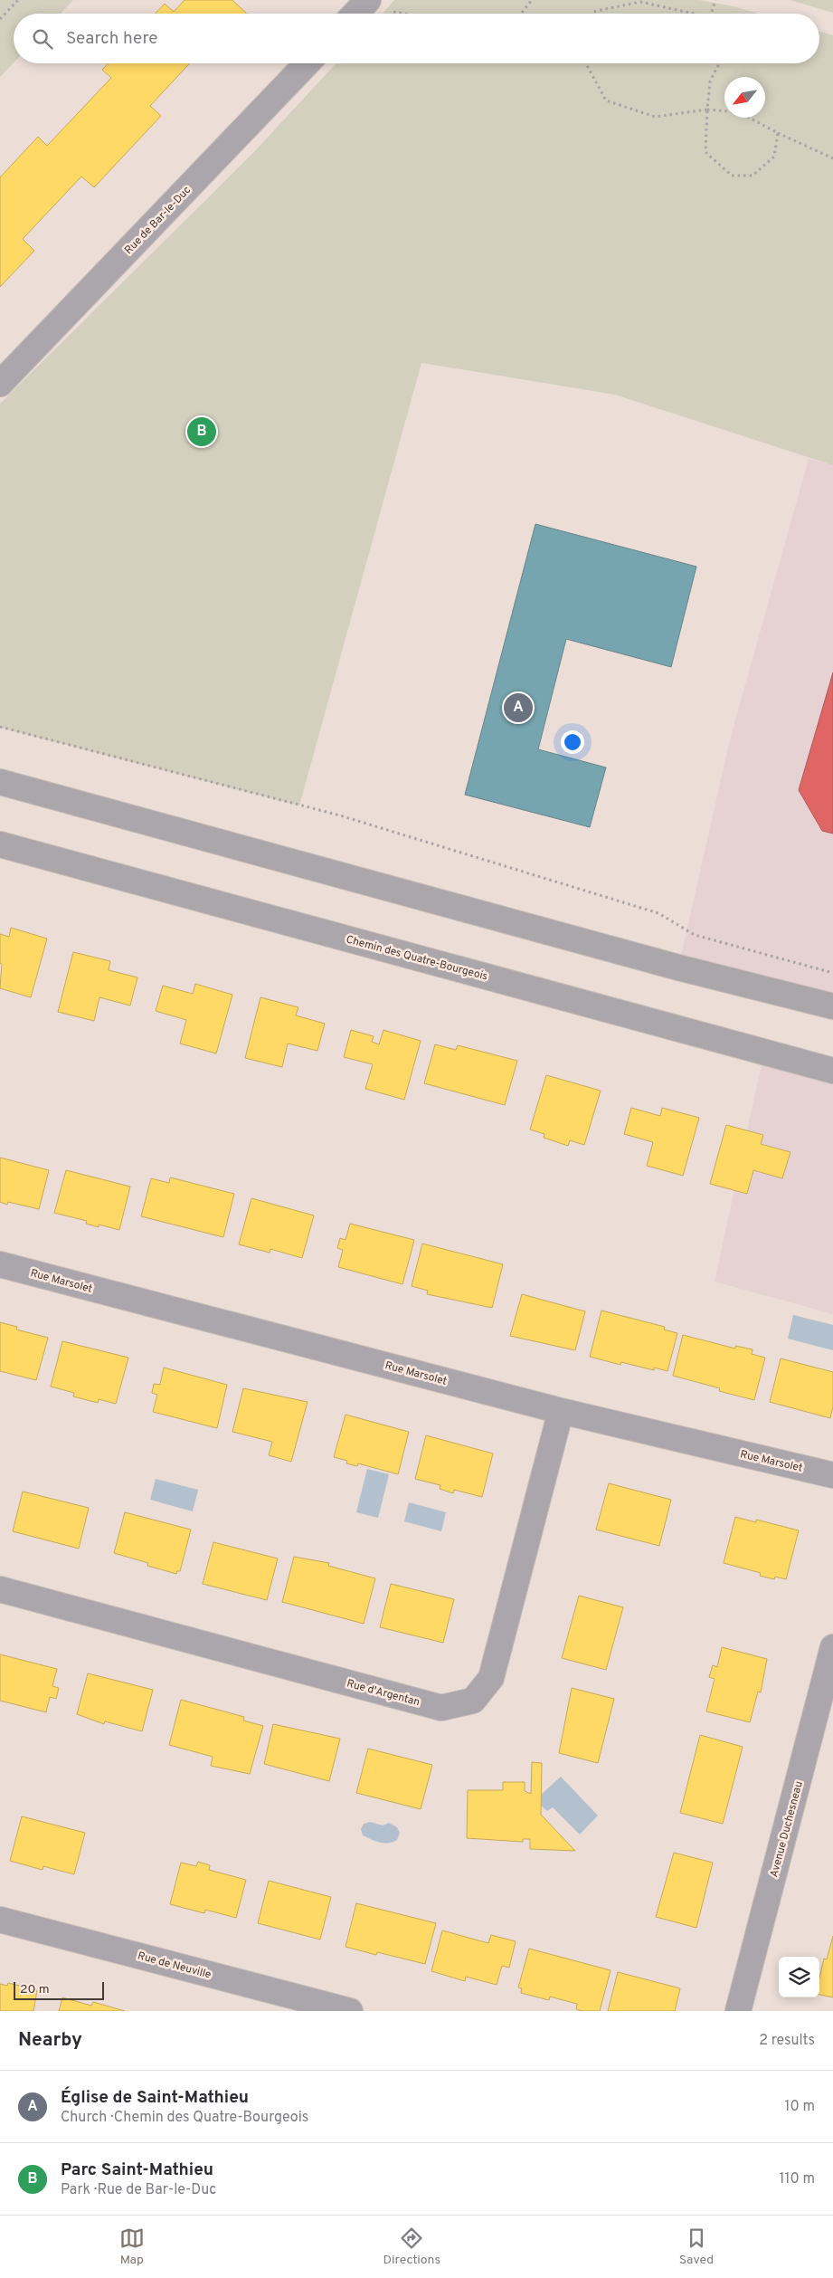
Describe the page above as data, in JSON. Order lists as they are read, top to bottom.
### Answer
{
  "streets": {
    "main road": ["Chemin des Quatre-Bourgeois"],
    "street": [
      "Rue de Bar-le-Duc",
      "Rue Marsolet",
      "Rue d'Argentan",
      "Avenue Duchesneau",
      "Rue de Neuville"
    ]
  },
  "crossings": [
    ["Rue Marsolet", "Rue d'Argentan"]
  ],
  "scale_bar": "20 m",
  "north": "bottom left",
  "page": {
    "search": "Search here",
    "pins": ["B", "A"],
    "scale": "20 m",
    "heading": ["Nearby", "2 results"],
    "list": [
      {
        "mark": "A",
        "name": "Église de Saint-Mathieu",
        "note": "Church · Chemin des Quatre-Bourgeois",
        "value": "10 m"
      },
      {
        "mark": "B",
        "name": "Parc Saint-Mathieu",
        "note": "Park · Rue de Bar-le-Duc",
        "value": "110 m"
      }
    ],
    "nav": ["Map", "Directions", "Saved"]
  }
}
